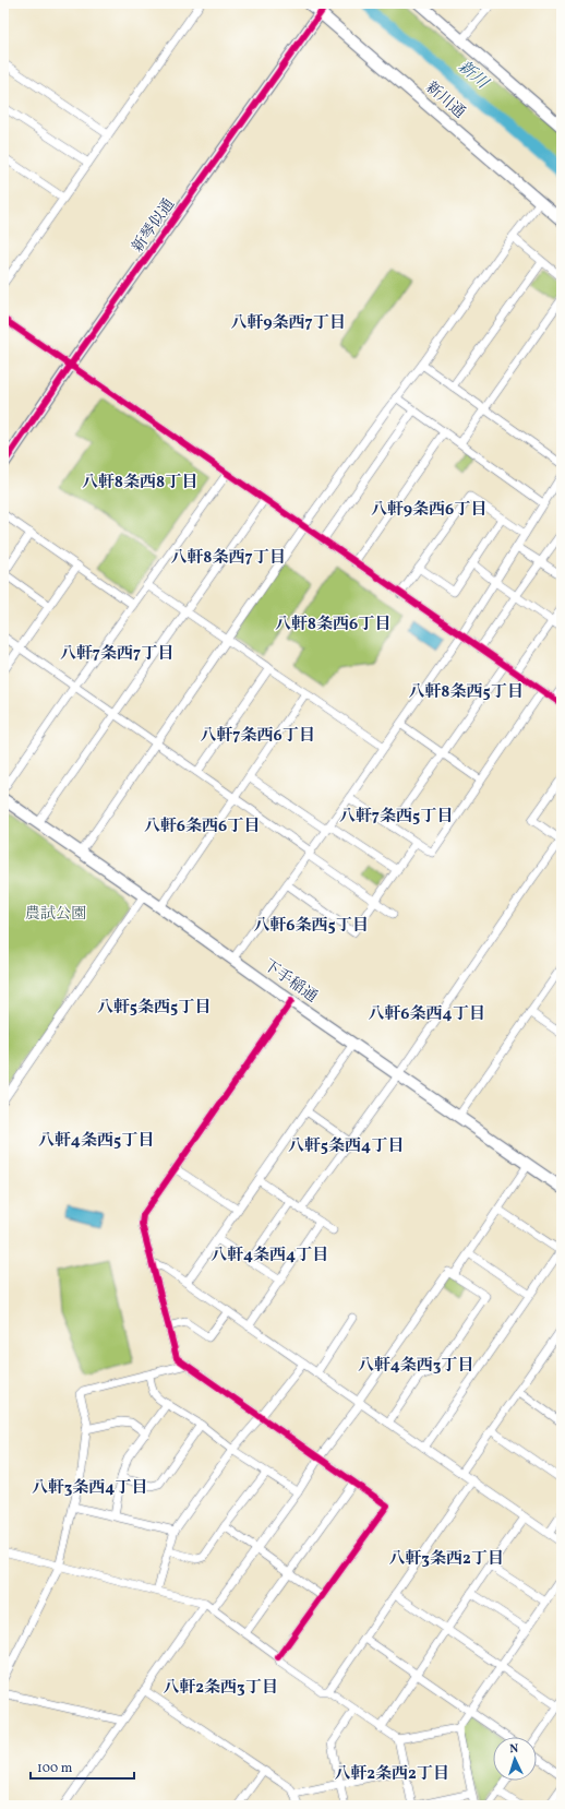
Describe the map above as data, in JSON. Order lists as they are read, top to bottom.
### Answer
{
  "streets": {
    "street": ["新川通", "新琴似通", "下手稲通"]
  },
  "crossings": [
    ["新川通", "新琴似通"]
  ],
  "districts": [
    "八軒9条西7丁目",
    "八軒8条西8丁目",
    "八軒9条西6丁目",
    "八軒8条西7丁目",
    "八軒8条西6丁目",
    "八軒7条西7丁目",
    "八軒8条西5丁目",
    "八軒7条西6丁目",
    "八軒7条西5丁目",
    "八軒6条西6丁目",
    "八軒6条西5丁目",
    "八軒5条西5丁目",
    "八軒6条西4丁目",
    "八軒4条西5丁目",
    "八軒5条西4丁目",
    "八軒4条西4丁目",
    "八軒4条西3丁目",
    "八軒3条西4丁目",
    "八軒3条西2丁目",
    "八軒2条西3丁目",
    "八軒2条西2丁目"
  ],
  "water": ["新川"],
  "parks": ["農試公園"],
  "scale_bar": "100 m",
  "north": "top"
}
